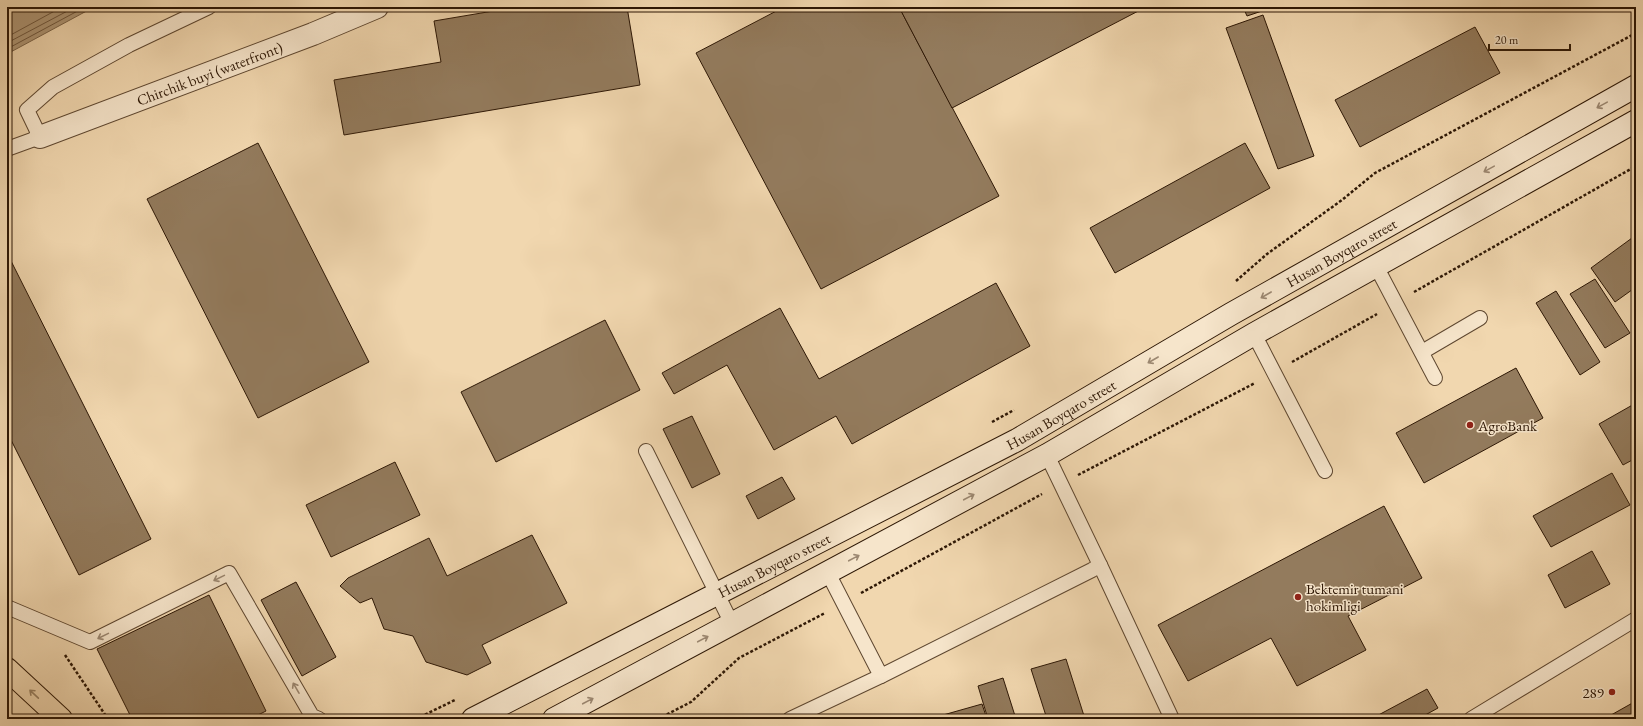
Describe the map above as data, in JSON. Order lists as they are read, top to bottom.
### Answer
{
  "streets": {
    "main road": ["Chirchik buyi (waterfront)", "Husan Boyqaro street"]
  },
  "places": ["AgroBank", "Bektemir tumani hokimligi", "289"],
  "scale_bar": "20 m"
}
